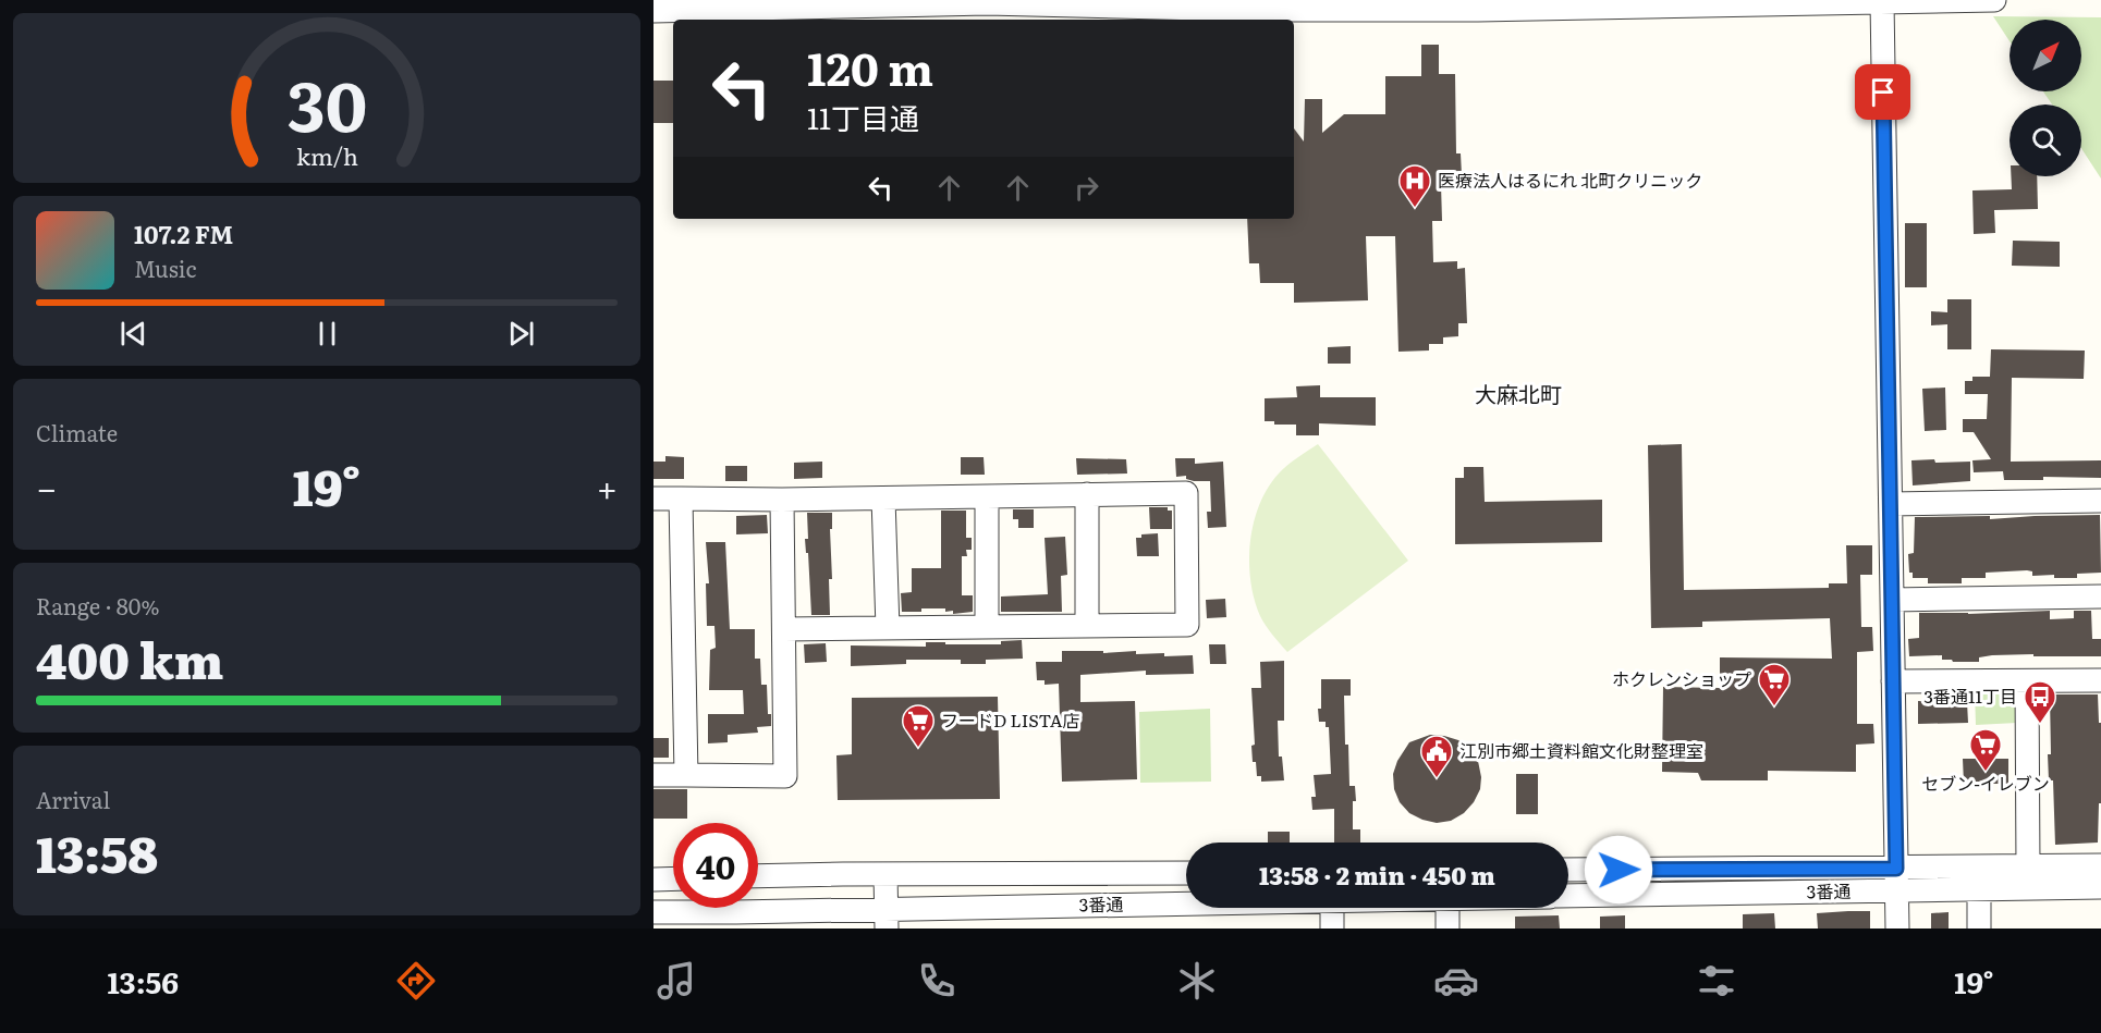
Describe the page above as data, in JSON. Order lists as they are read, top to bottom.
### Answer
{
  "streets": {
    "street": ["3番通"]
  },
  "districts": ["大麻北町"],
  "places": {
    "hospital": ["医療法人はるにれ 北町クリニック"],
    "supermarket": ["ホクレンショップ", "フードD LISTA店", "セブン-イレブン"],
    "bus stop": ["3番通11丁目"],
    "public building": ["江別市郷土資料館文化財整理室"]
  },
  "north": "top right",
  "page": {
    "turn": ["120 m", "11丁目通"],
    "song": ["107.2 FM", "Music"],
    "tile": [
      "Climate",
      ["Range · 80%", "400 km"],
      ["Arrival", "13:58"]
    ],
    "heat": ["−", "19°", "+"],
    "limit": "40",
    "trip": "13:58 · 2 min · 450 m",
    "tabs": ["13:56", "19°"],
    "gauge": ["30", "km/h"]
  }
}
